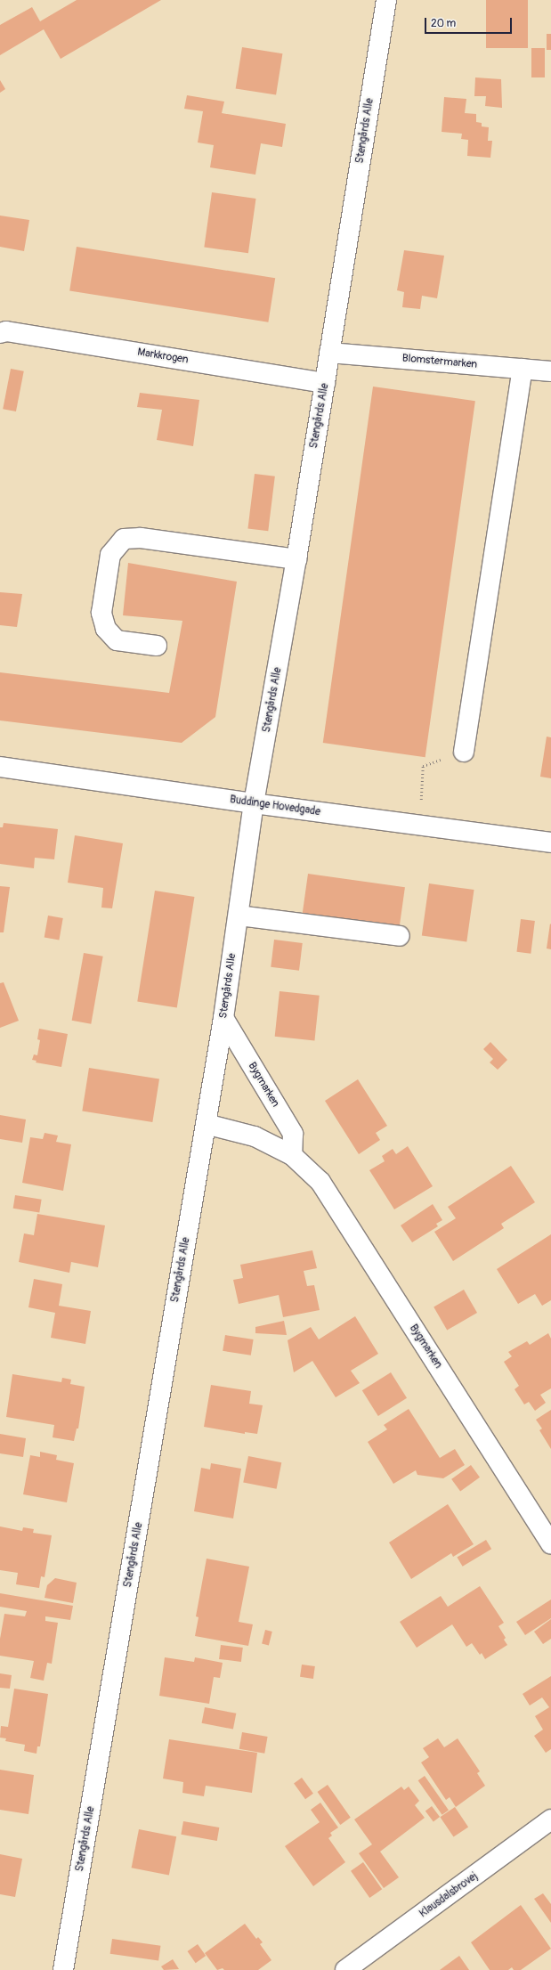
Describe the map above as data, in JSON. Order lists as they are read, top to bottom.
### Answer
{
  "streets": {
    "street": [
      "Stengårds Alle",
      "Markkrogen",
      "Blomstermarken",
      "Buddinge Hovedgade",
      "Bygmarken",
      "Klausdalsbrovej"
    ]
  },
  "crossings": [
    ["Stengårds Alle", "Markkrogen"],
    ["Stengårds Alle", "Blomstermarken"],
    ["Stengårds Alle", "Buddinge Hovedgade"],
    ["Stengårds Alle", "Bygmarken"]
  ],
  "scale_bar": "20 m"
}
